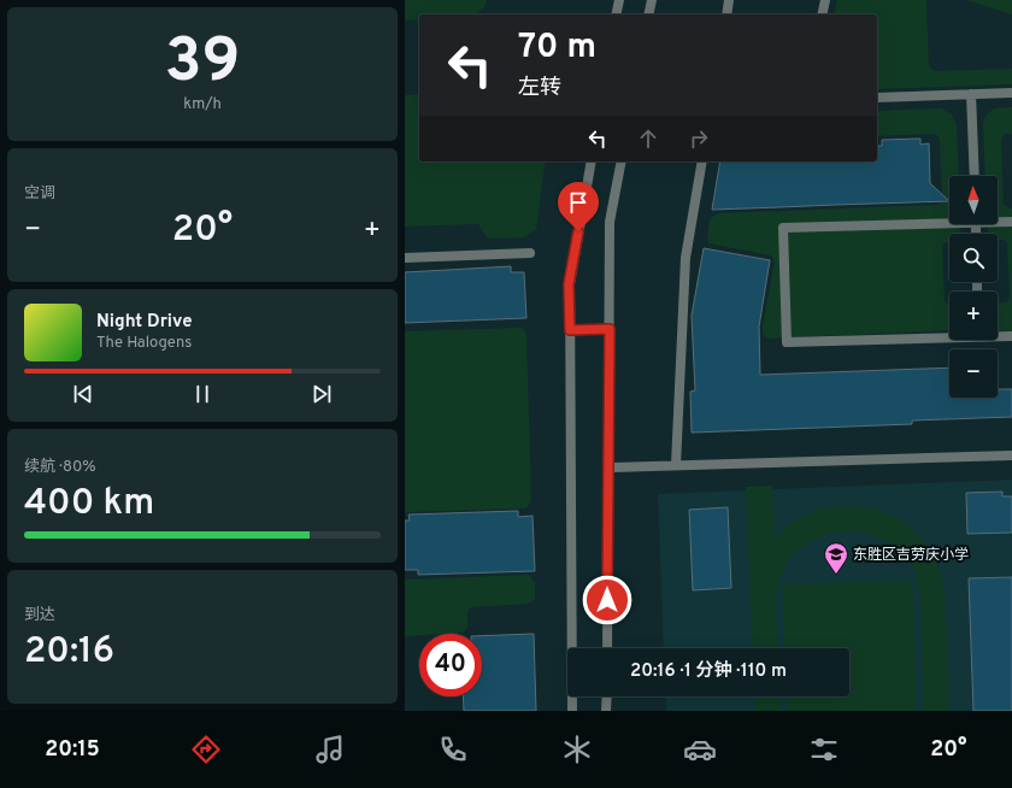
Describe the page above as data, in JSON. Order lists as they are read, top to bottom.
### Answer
{
  "places": {
    "school or university": ["东胜区吉劳庆小学"]
  },
  "north": "top",
  "page": {
    "tile": [
      ["39", "km/h"],
      "空调",
      ["续航 · 80%", "400 km"],
      ["到达", "20:16"]
    ],
    "turn": ["70 m", "左转"],
    "map_buttons": ["+", "−"],
    "heat": ["−", "20°", "+"],
    "song": ["Night Drive", "The Halogens"],
    "limit": "40",
    "trip": "20:16 · 1 分钟 · 110 m",
    "tabs": ["20:15", "20°"]
  }
}
